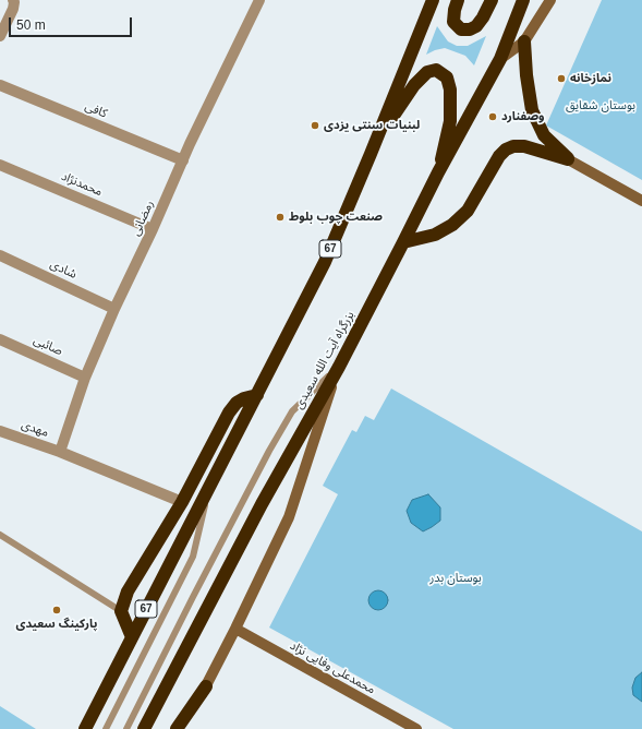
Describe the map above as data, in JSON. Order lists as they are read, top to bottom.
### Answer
{
  "streets": {
    "highway": ["67", "بزرگراه آیت الله سعیدی"],
    "main road": ["محمدعلی وفایی نژاد"],
    "street": [
      "کافی",
      "محمدنژاد",
      "رمضانی",
      "شادی",
      "صائبی",
      "مهدی"
    ]
  },
  "crossings": [
    ["کافی", "رمضانی"],
    ["محمدنژاد", "رمضانی"],
    ["رمضانی", "شادی"],
    ["رمضانی", "صائبی"],
    ["رمضانی", "مهدی"]
  ],
  "parks": ["بوستان شقایق", "بوستان بدر"],
  "places": [
    "نمازخانه",
    "وصفنارد",
    "لبنیات سنتی یزدی",
    "صنعت چوب بلوط",
    "پارکینگ سعیدی"
  ],
  "scale_bar": "50 m"
}
